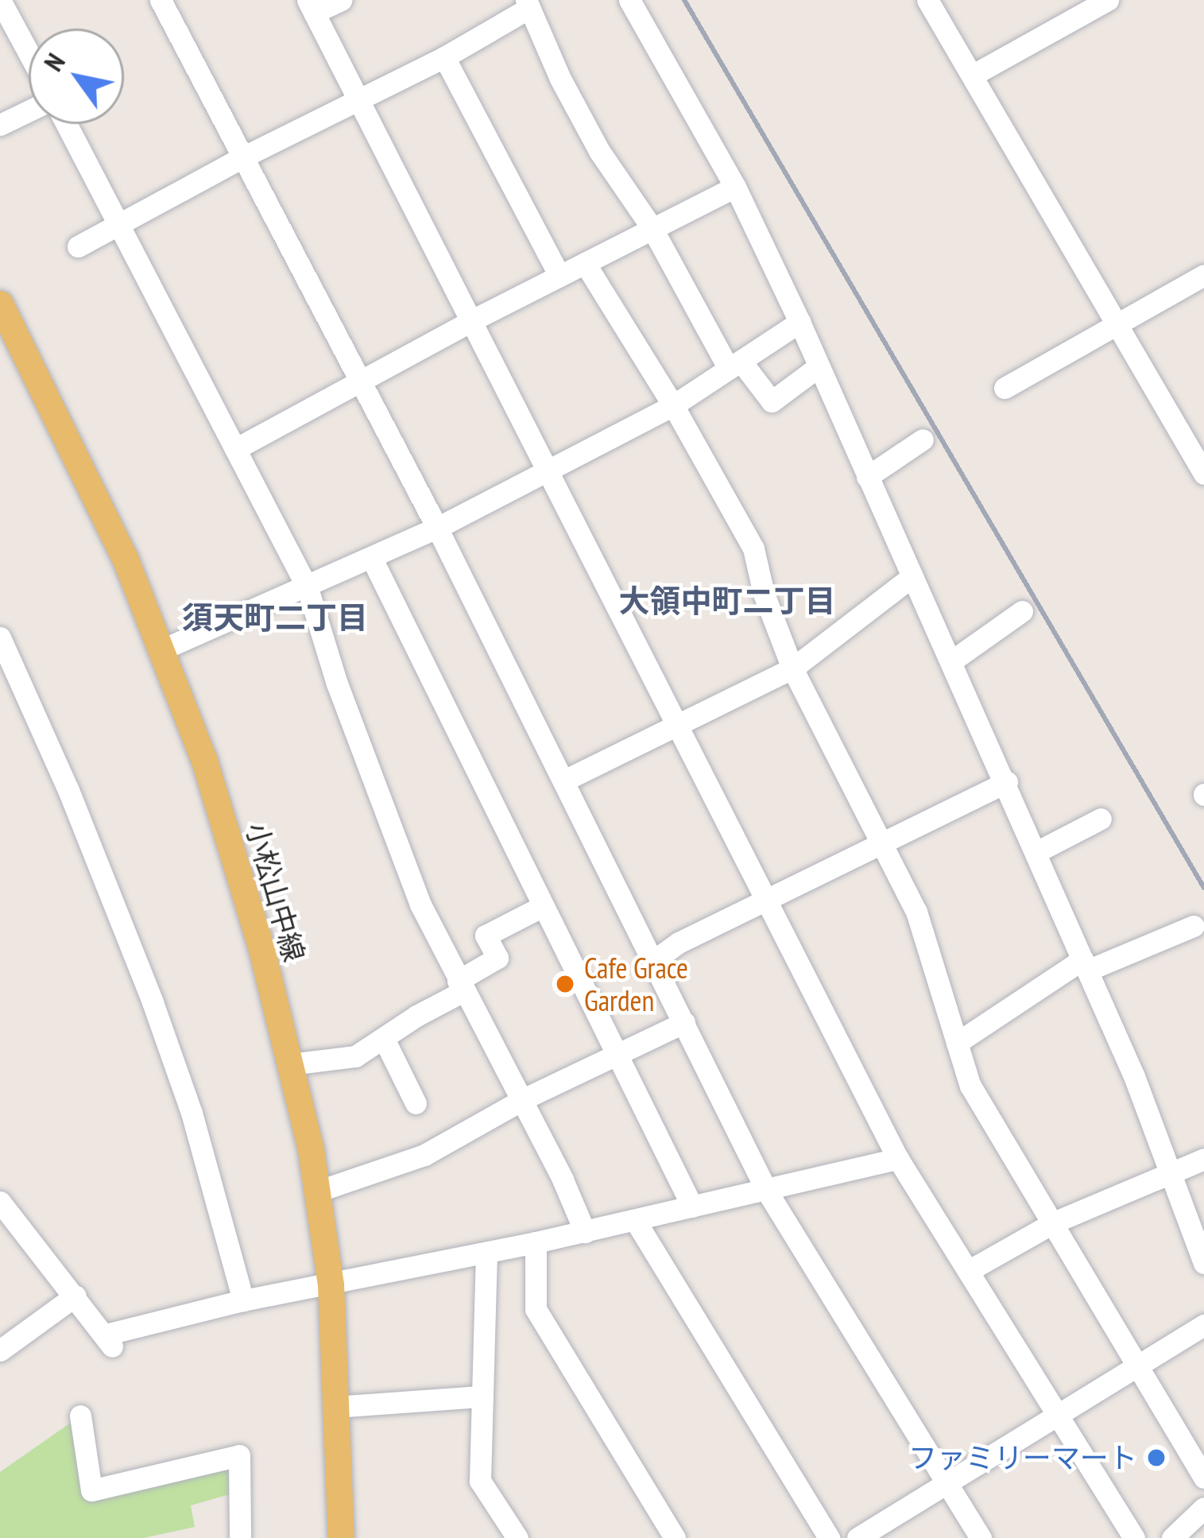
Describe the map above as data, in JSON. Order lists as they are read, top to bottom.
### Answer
{
  "streets": {
    "main road": ["小松山中線"]
  },
  "districts": ["大領中町二丁目", "須天町二丁目"],
  "places": ["Cafe Grace Garden", "ファミリーマート"],
  "north": "top left"
}
